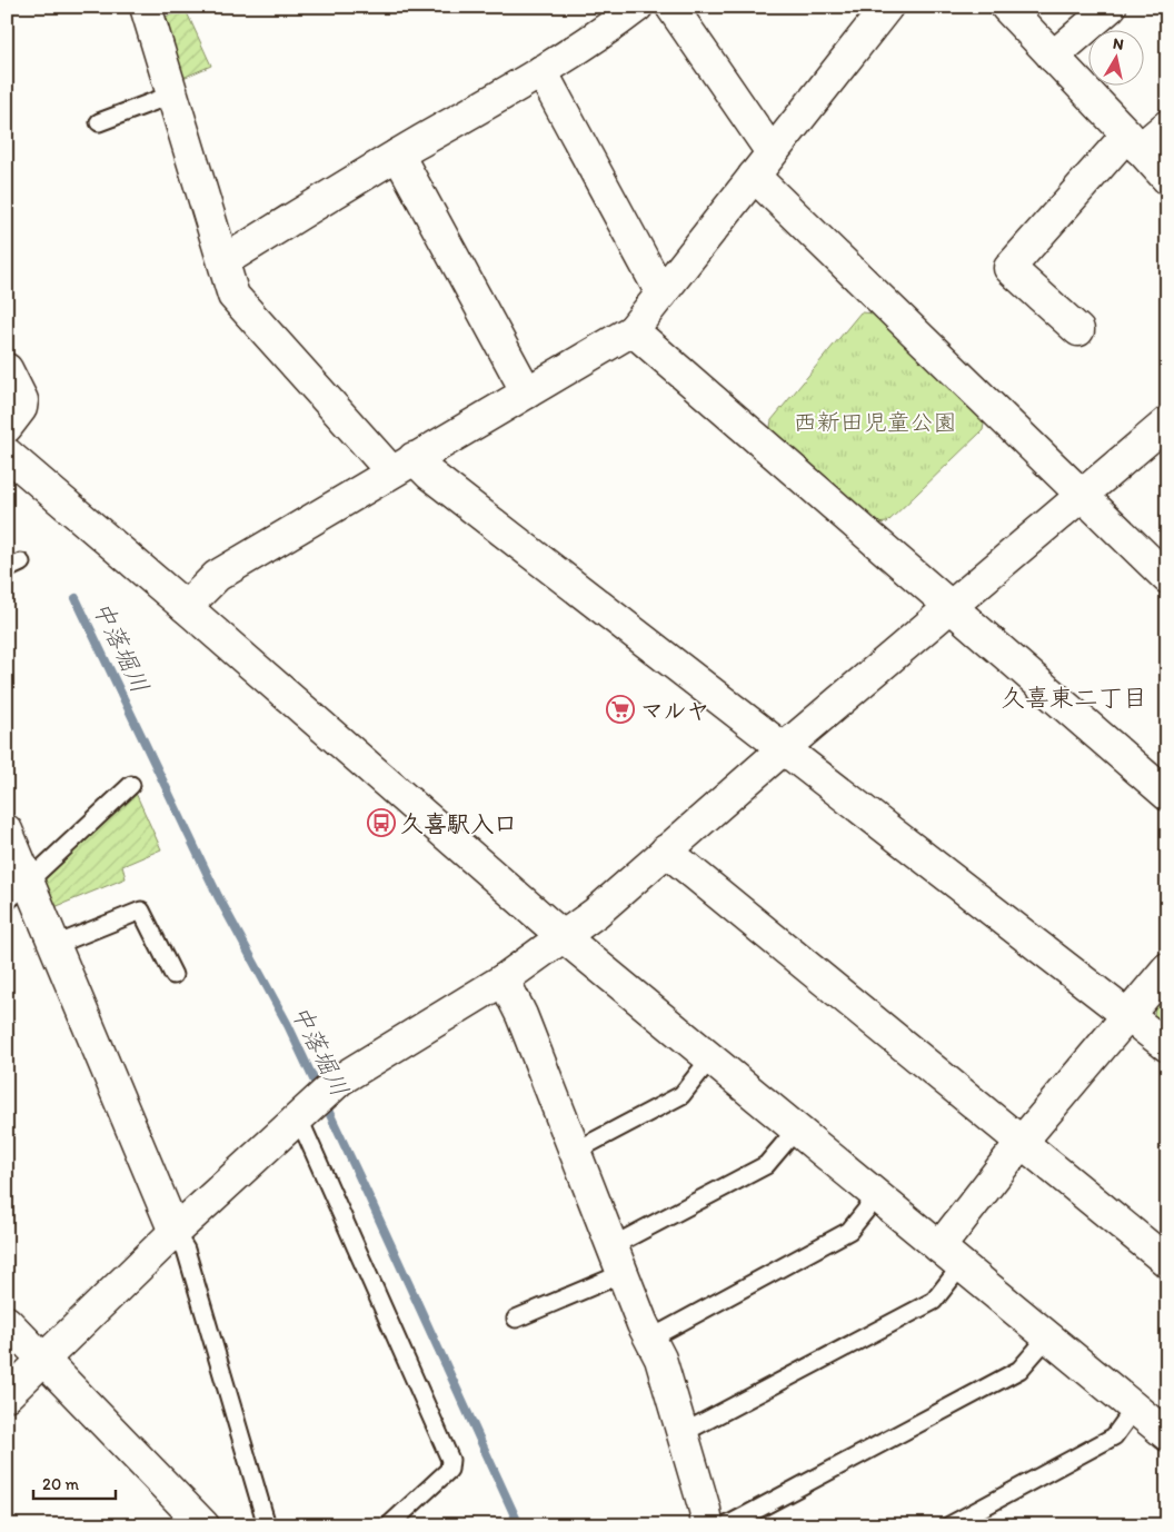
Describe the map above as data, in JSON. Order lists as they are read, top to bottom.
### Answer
{
  "districts": ["久喜東二丁目"],
  "water": ["中落堀川"],
  "parks": ["西新田児童公園"],
  "places": {
    "supermarket": ["マルヤ"],
    "bus stop": ["久喜駅入口"]
  },
  "scale_bar": "20 m",
  "north": "top"
}
